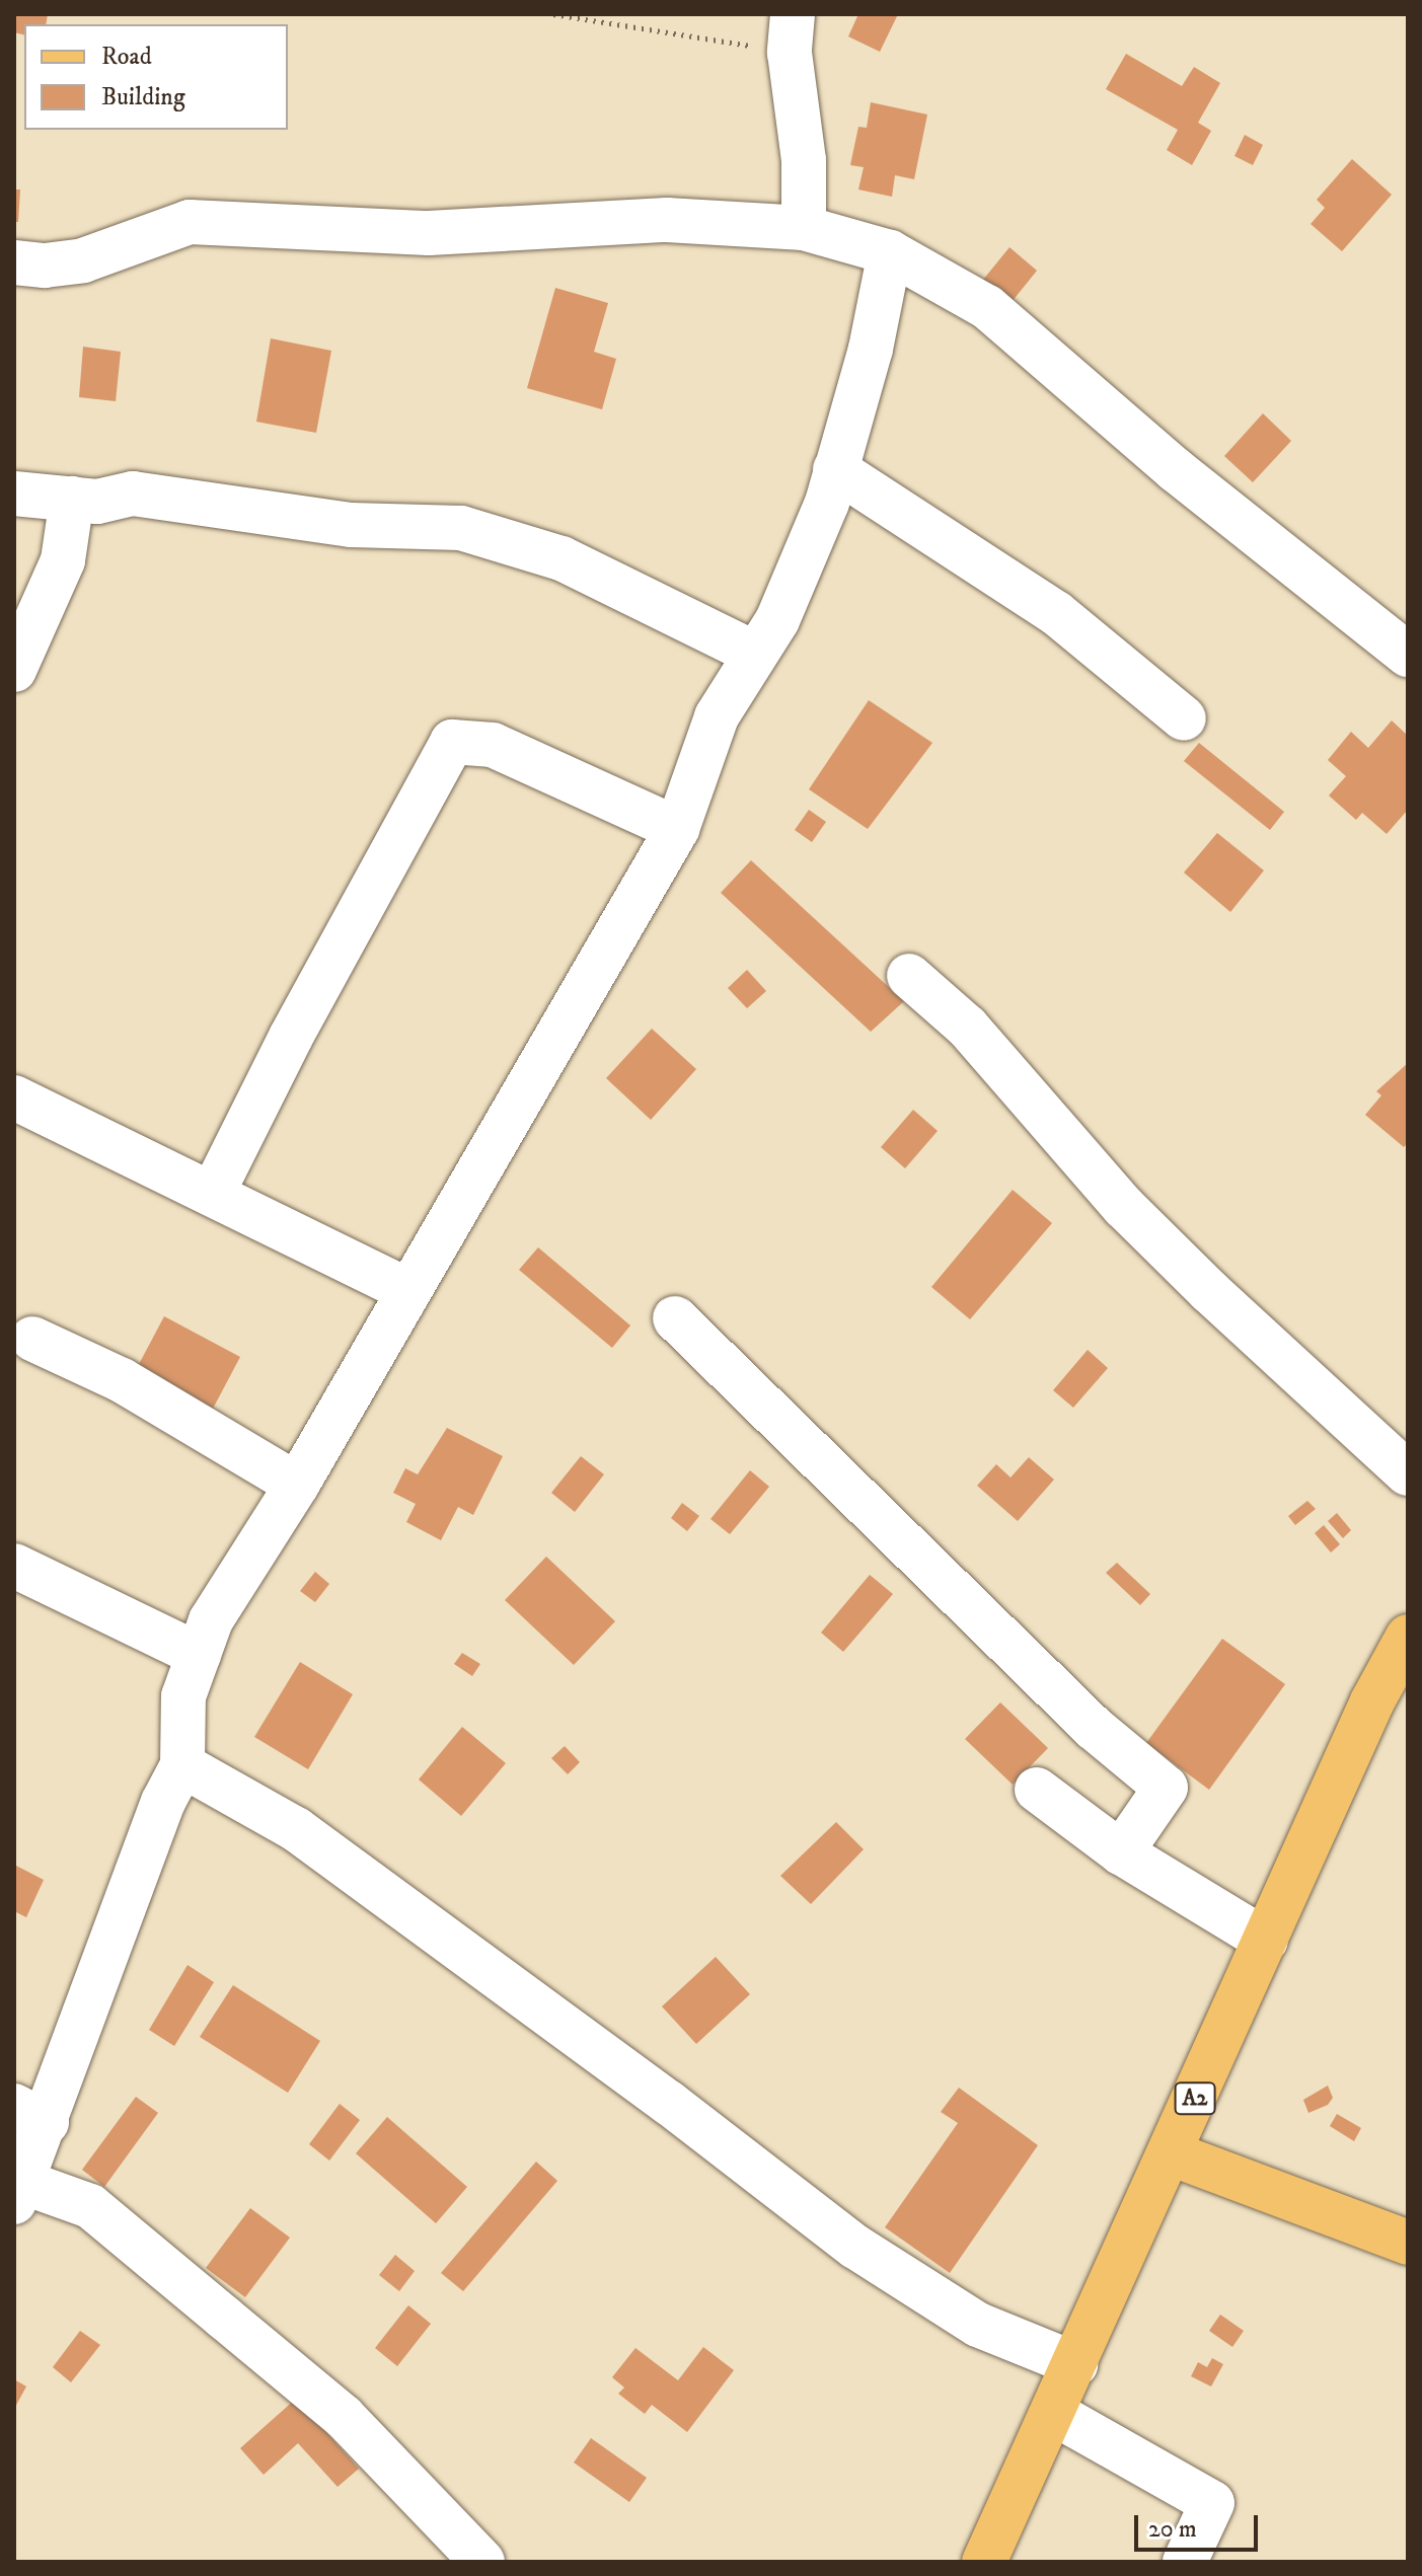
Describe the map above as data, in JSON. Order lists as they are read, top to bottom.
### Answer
{
  "streets": {
    "main road": ["A2"]
  },
  "legend": ["Road", "Building"],
  "scale_bar": "20 m"
}
